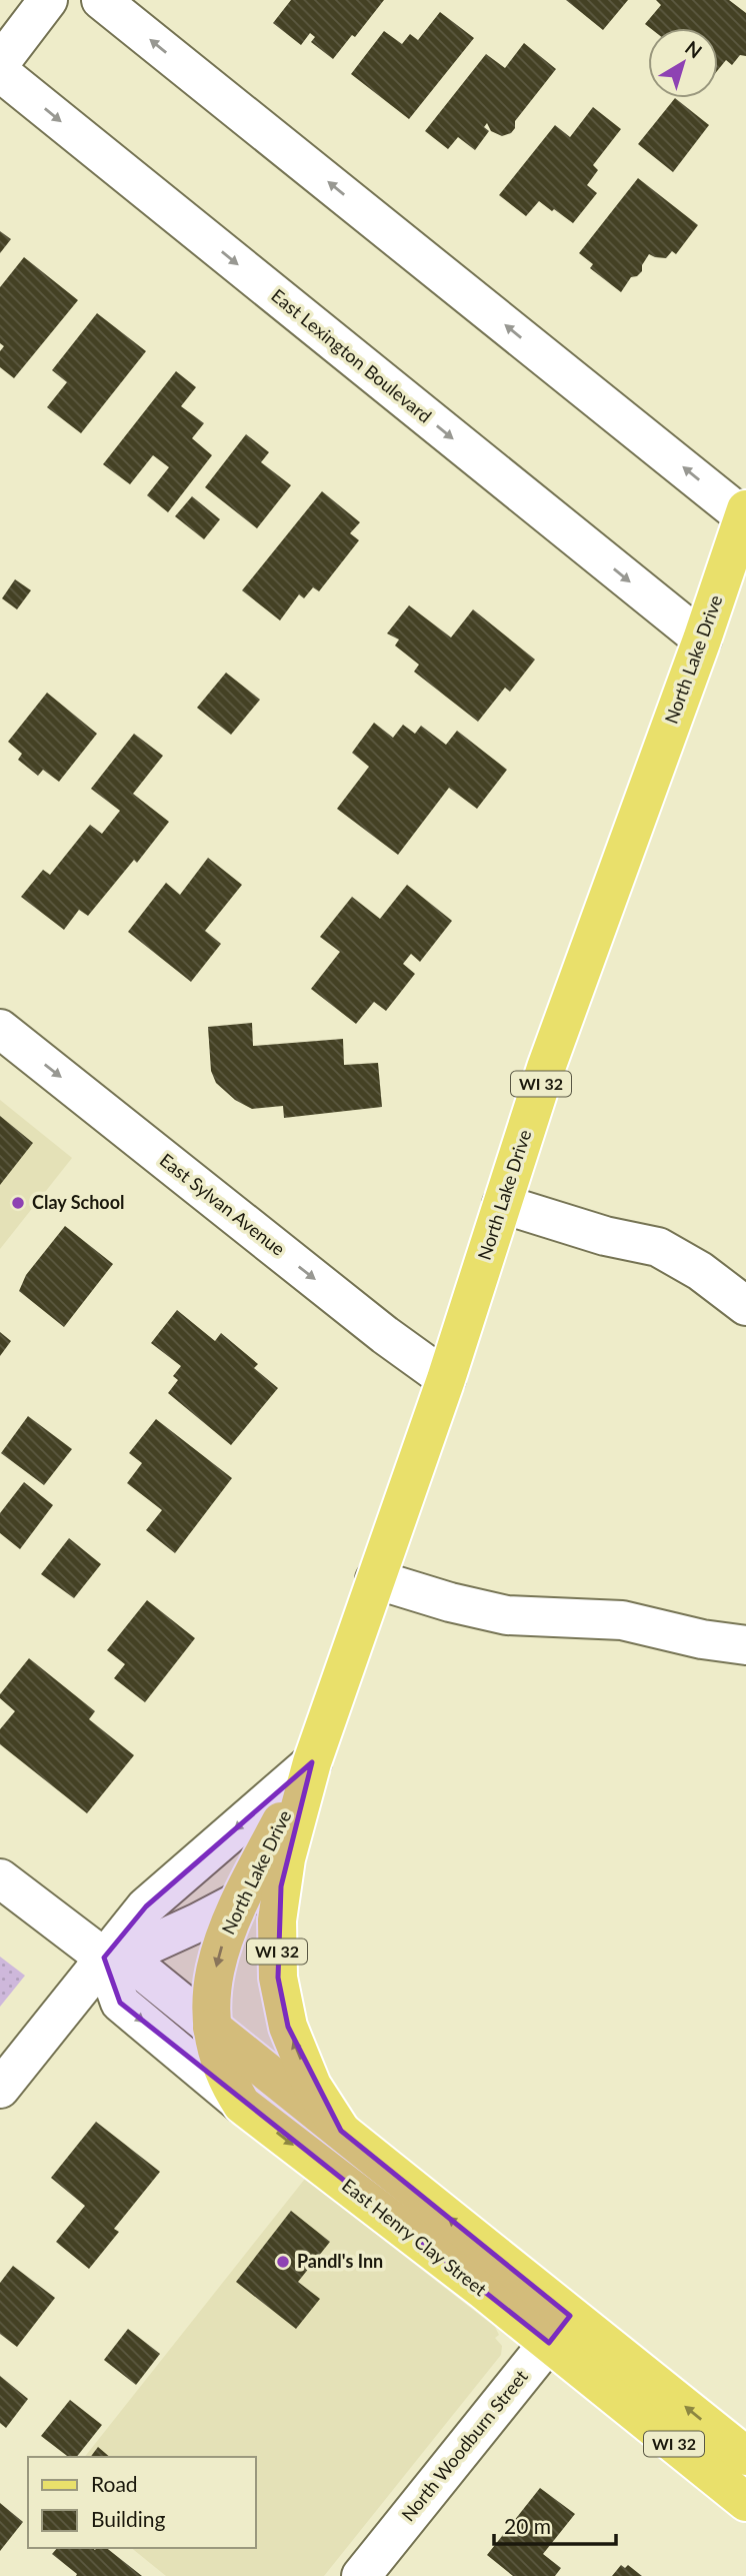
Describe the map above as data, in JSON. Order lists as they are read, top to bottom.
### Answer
{
  "streets": {
    "main road": ["North Lake Drive", "WI 32", "East Henry Clay Street"],
    "street": ["East Lexington Boulevard", "East Sylvan Avenue", "North Woodburn Street"]
  },
  "crossings": [
    ["East Lexington Boulevard", "North Lake Drive"],
    ["North Lake Drive", "East Sylvan Avenue"],
    ["North Lake Drive", "East Henry Clay Street"],
    ["East Henry Clay Street", "North Woodburn Street"]
  ],
  "one_way": ["East Sylvan Avenue"],
  "places": ["Clay School", "Pandl's Inn"],
  "legend": ["Road", "Building"],
  "scale_bar": "20 m",
  "north": "top right"
}
